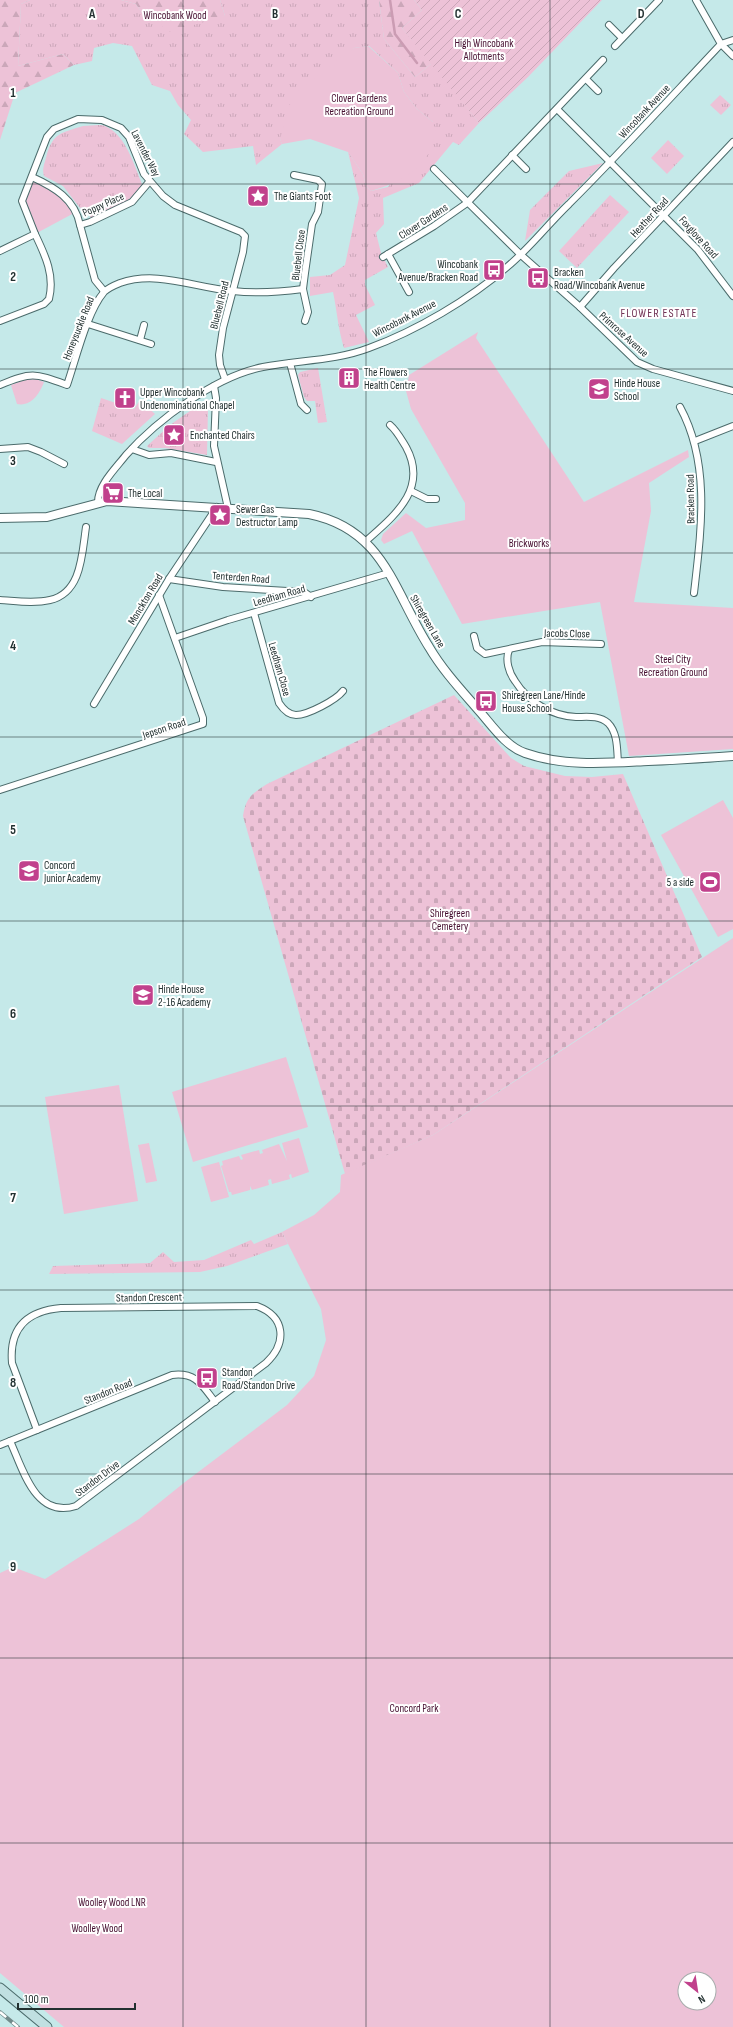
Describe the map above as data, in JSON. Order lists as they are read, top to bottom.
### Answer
{
  "streets": {
    "street": [
      "Wincobank Avenue",
      "Lavender Way",
      "Poppy Place",
      "Heather Road",
      "Clover Gardens",
      "Foxglove Road",
      "Bluebell Close",
      "Bluebell Road",
      "Honeysuckle Road",
      "Primrose Avenue",
      "Bracken Road",
      "Tenterden Road",
      "Leedham Road",
      "Monckton Road",
      "Shiregreen Lane",
      "Jacobs Close",
      "Leedham Close",
      "Jepson Road",
      "Standon Crescent",
      "Standon Road",
      "Standon Drive"
    ]
  },
  "crossings": [
    ["Wincobank Avenue", "Clover Gardens"],
    ["Wincobank Avenue", "Foxglove Road"],
    ["Wincobank Avenue", "Bluebell Road"],
    ["Wincobank Avenue", "Primrose Avenue"],
    ["Wincobank Avenue", "Shiregreen Lane"],
    ["Lavender Way", "Poppy Place"],
    ["Lavender Way", "Bluebell Road"],
    ["Poppy Place", "Honeysuckle Road"],
    ["Heather Road", "Foxglove Road"],
    ["Heather Road", "Primrose Avenue"],
    ["Clover Gardens", "Primrose Avenue"],
    ["Bluebell Close", "Bluebell Road"],
    ["Bluebell Close", "Honeysuckle Road"],
    ["Bluebell Road", "Honeysuckle Road"],
    ["Tenterden Road", "Leedham Road"],
    ["Tenterden Road", "Monckton Road"],
    ["Leedham Road", "Shiregreen Lane"],
    ["Leedham Road", "Leedham Close"],
    ["Leedham Road", "Jepson Road"],
    ["Monckton Road", "Shiregreen Lane"],
    ["Monckton Road", "Jepson Road"],
    ["Standon Crescent", "Standon Road"],
    ["Standon Crescent", "Standon Drive"],
    ["Standon Road", "Standon Drive"]
  ],
  "districts": ["FLOWER ESTATE"],
  "parks": [
    "Wincobank Wood",
    "High Wincobank Allotments",
    "Clover Gardens Recreation Ground",
    "Brickworks",
    "Steel City Recreation Ground",
    "Shiregreen Cemetery",
    "Concord Park",
    "Woolley Wood LNR",
    "Woolley Wood"
  ],
  "places": {
    "place": ["The Giants Foot", "Enchanted Chairs", "Sewer Gas Destructor Lamp"],
    "bus stop": [
      "Wincobank Avenue/Bracken Road",
      "Bracken Road/Wincobank Avenue",
      "Shiregreen Lane/Hinde House School",
      "Standon Road/Standon Drive"
    ],
    "building": ["The Flowers Health Centre"],
    "school or university": ["Hinde House School", "Concord Junior Academy", "Hinde House 2-16 Academy"],
    "church": ["Upper Wincobank Undenominational Chapel"],
    "supermarket": ["The Local"],
    "sports": ["5 a side"]
  },
  "scale_bar": "100 m",
  "north": "bottom right",
  "grid": {
    "columns": [
      "A",
      "B",
      "C",
      "D"
    ],
    "rows": [
      "1",
      "2",
      "3",
      "4",
      "5",
      "6",
      "7",
      "8",
      "9"
    ]
  }
}
